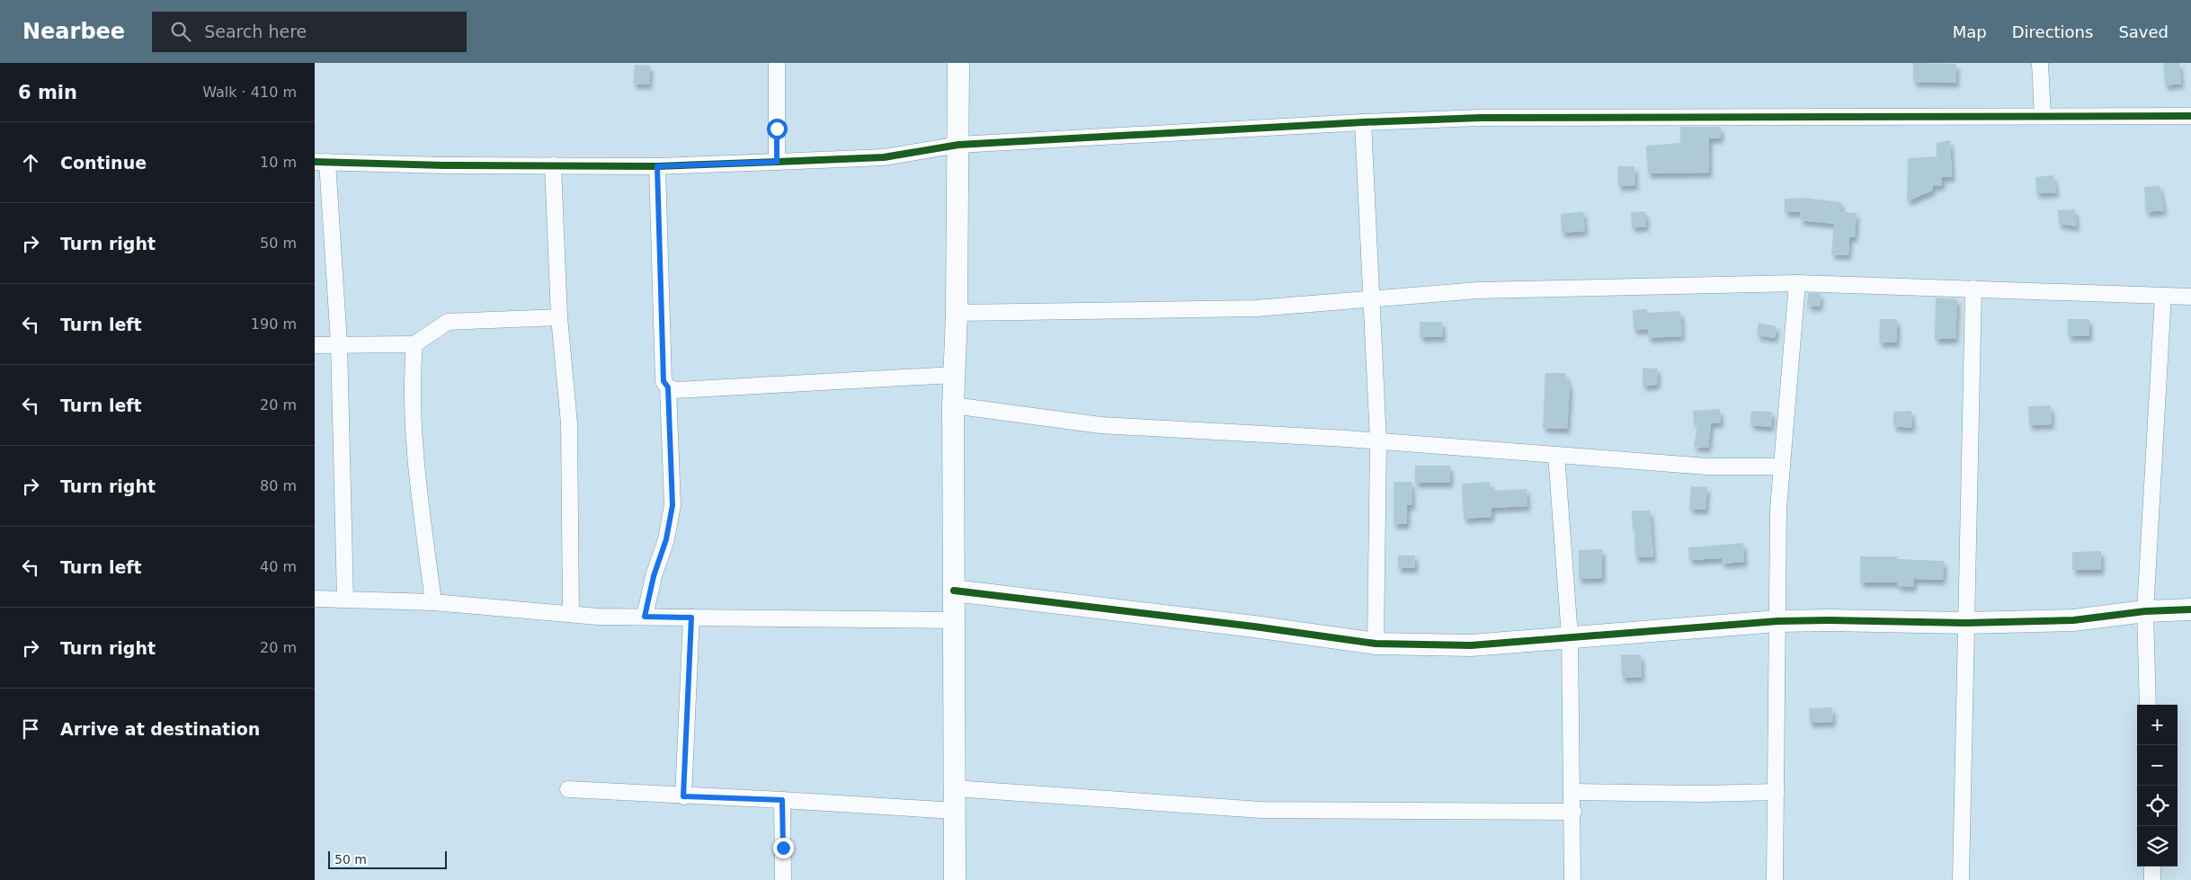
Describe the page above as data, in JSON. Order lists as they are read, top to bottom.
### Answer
{
  "scale_bar": "50 m",
  "page": {
    "header": "Nearbee",
    "search": "Search here",
    "nav": ["Map", "Directions", "Saved"],
    "heading": ["6 min", "Walk · 410 m"],
    "list": [
      ["Continue", "10 m"],
      ["Turn right", "50 m"],
      ["Turn left", "190 m"],
      ["Turn left", "20 m"],
      ["Turn right", "80 m"],
      ["Turn left", "40 m"],
      ["Turn right", "20 m"],
      "Arrive at destination"
    ],
    "map_buttons": ["+", "−"],
    "scale": "50 m"
  }
}
